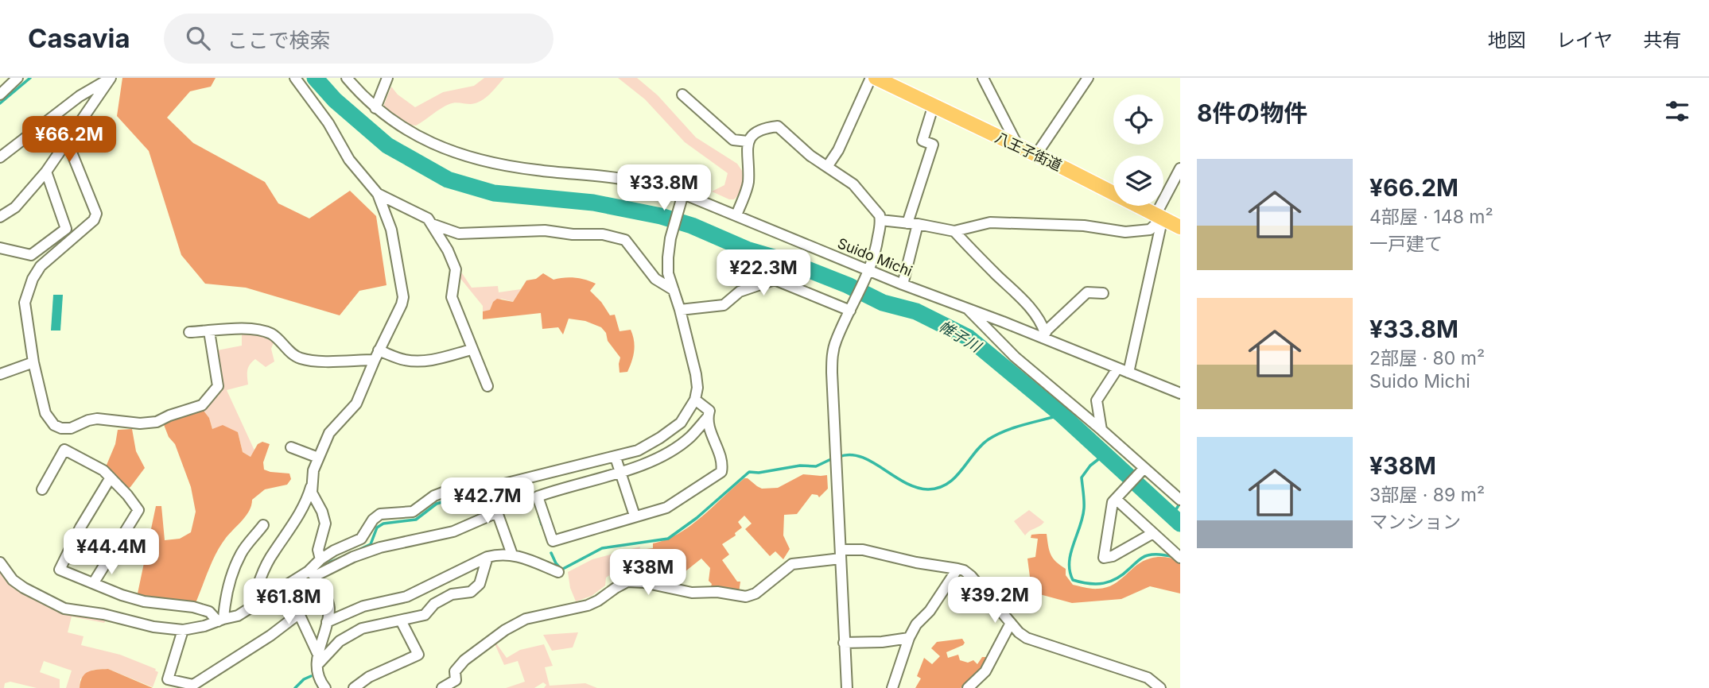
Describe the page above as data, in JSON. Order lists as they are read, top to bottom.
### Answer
{
  "streets": {
    "highway": ["八王子街道"],
    "street": ["Suido Michi"]
  },
  "water": ["帷子川"],
  "page": {
    "header": "Casavia",
    "search": "ここで検索",
    "nav": ["地図", "レイヤ", "共有"],
    "heading": "8件の物件",
    "price": [
      "¥66.2M",
      "¥33.8M",
      "¥22.3M",
      "¥42.7M",
      "¥44.4M",
      "¥38M",
      "¥39.2M",
      "¥61.8M"
    ],
    "list": [
      {
        "name": "¥66.2M",
        "note": "4部屋 · 148 m² · 一戸建て"
      },
      {
        "name": "¥33.8M",
        "note": "2部屋 · 80 m² · Suido Michi"
      },
      {
        "name": "¥38M",
        "note": "3部屋 · 89 m² · マンション"
      }
    ]
  }
}
